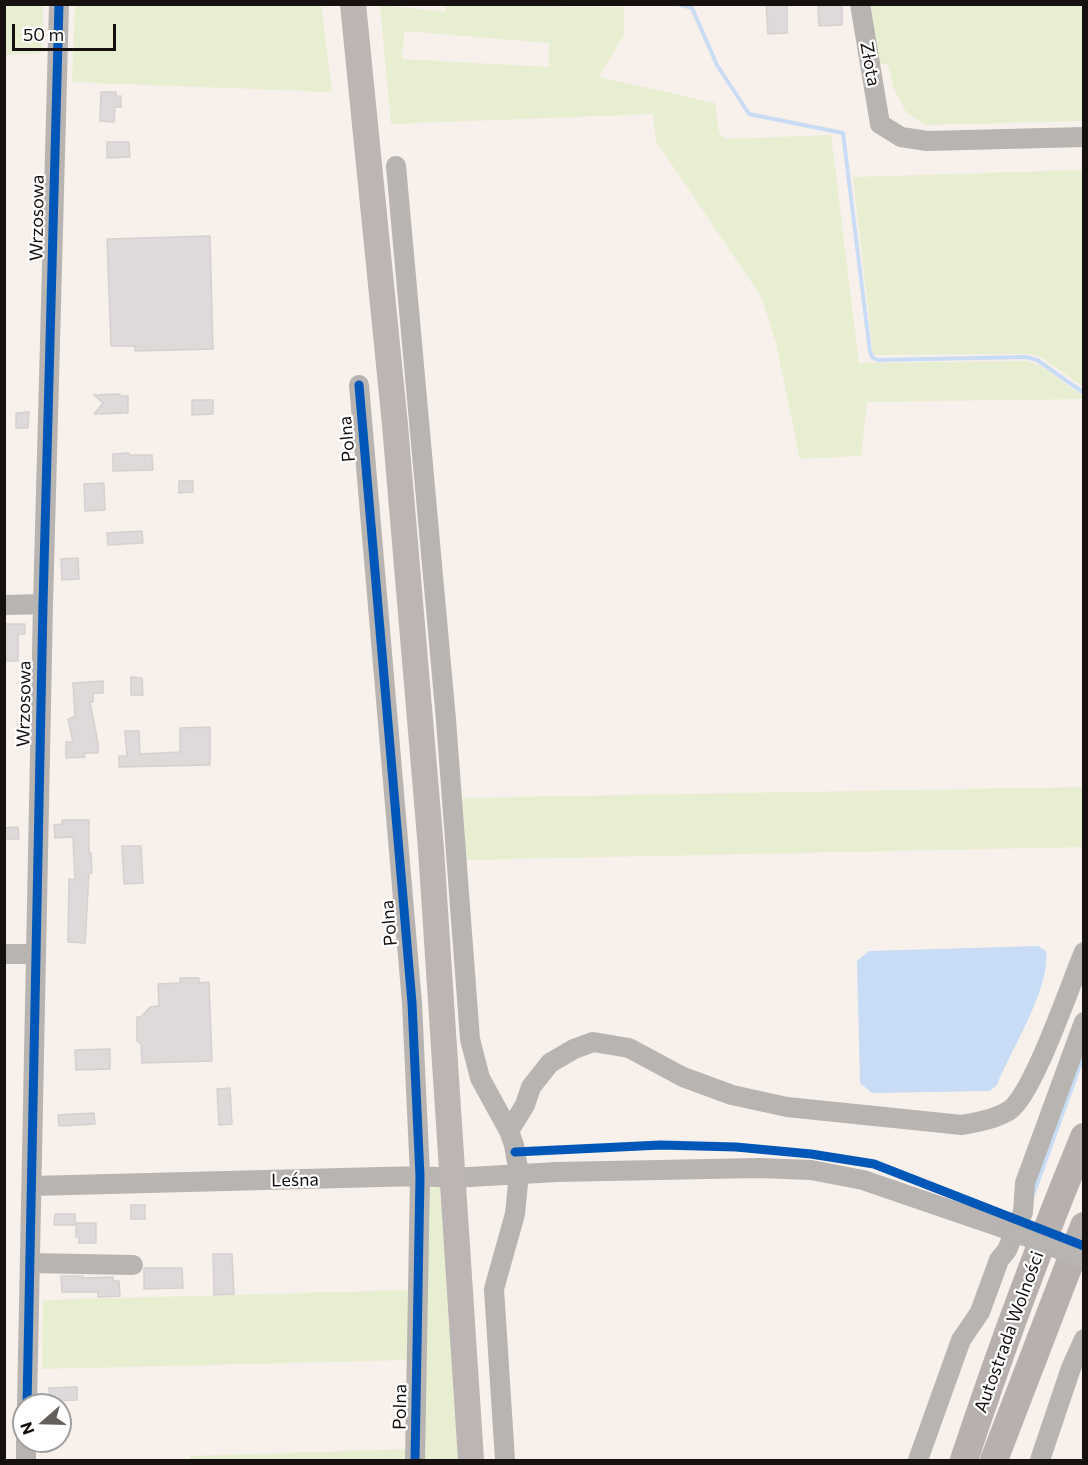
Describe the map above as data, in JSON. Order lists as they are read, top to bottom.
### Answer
{
  "streets": {
    "highway": ["Autostrada Wolności"],
    "street": [
      "Złota",
      "Wrzosowa",
      "Polna",
      "Leśna"
    ]
  },
  "crossings": [
    ["Wrzosowa", "Leśna"],
    ["Polna", "Leśna"]
  ],
  "scale_bar": "50 m",
  "north": "left"
}
